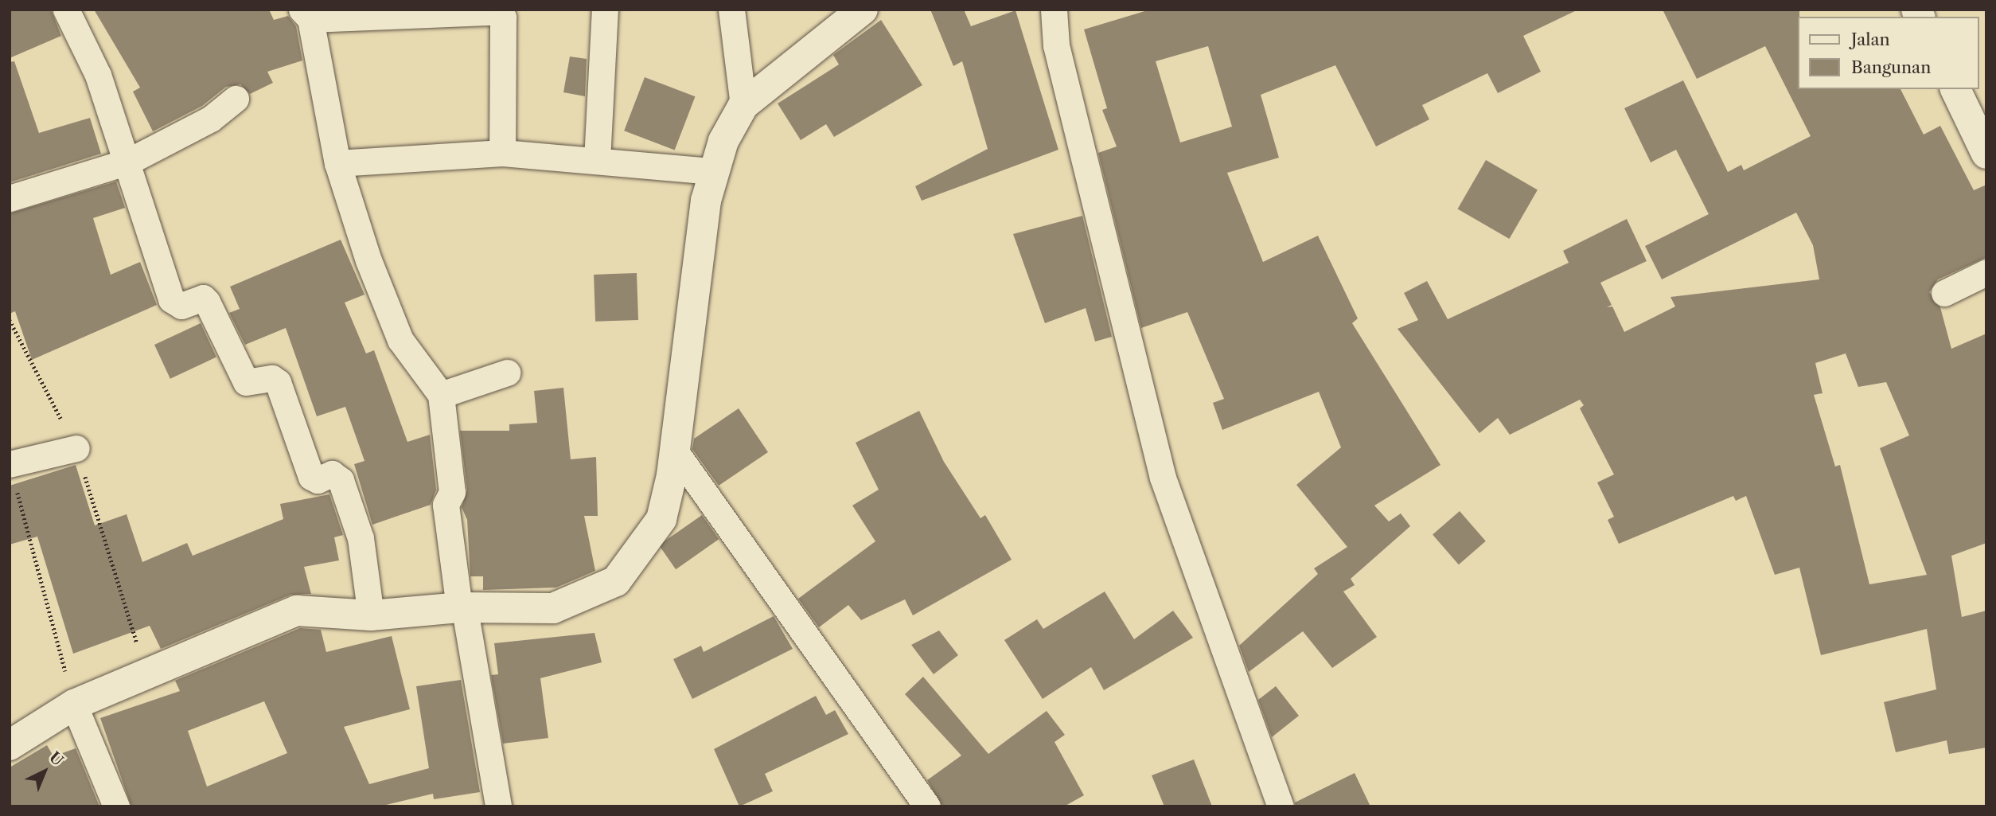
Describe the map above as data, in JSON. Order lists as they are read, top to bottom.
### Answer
{
  "legend": ["Jalan", "Bangunan"],
  "north": "top right"
}
